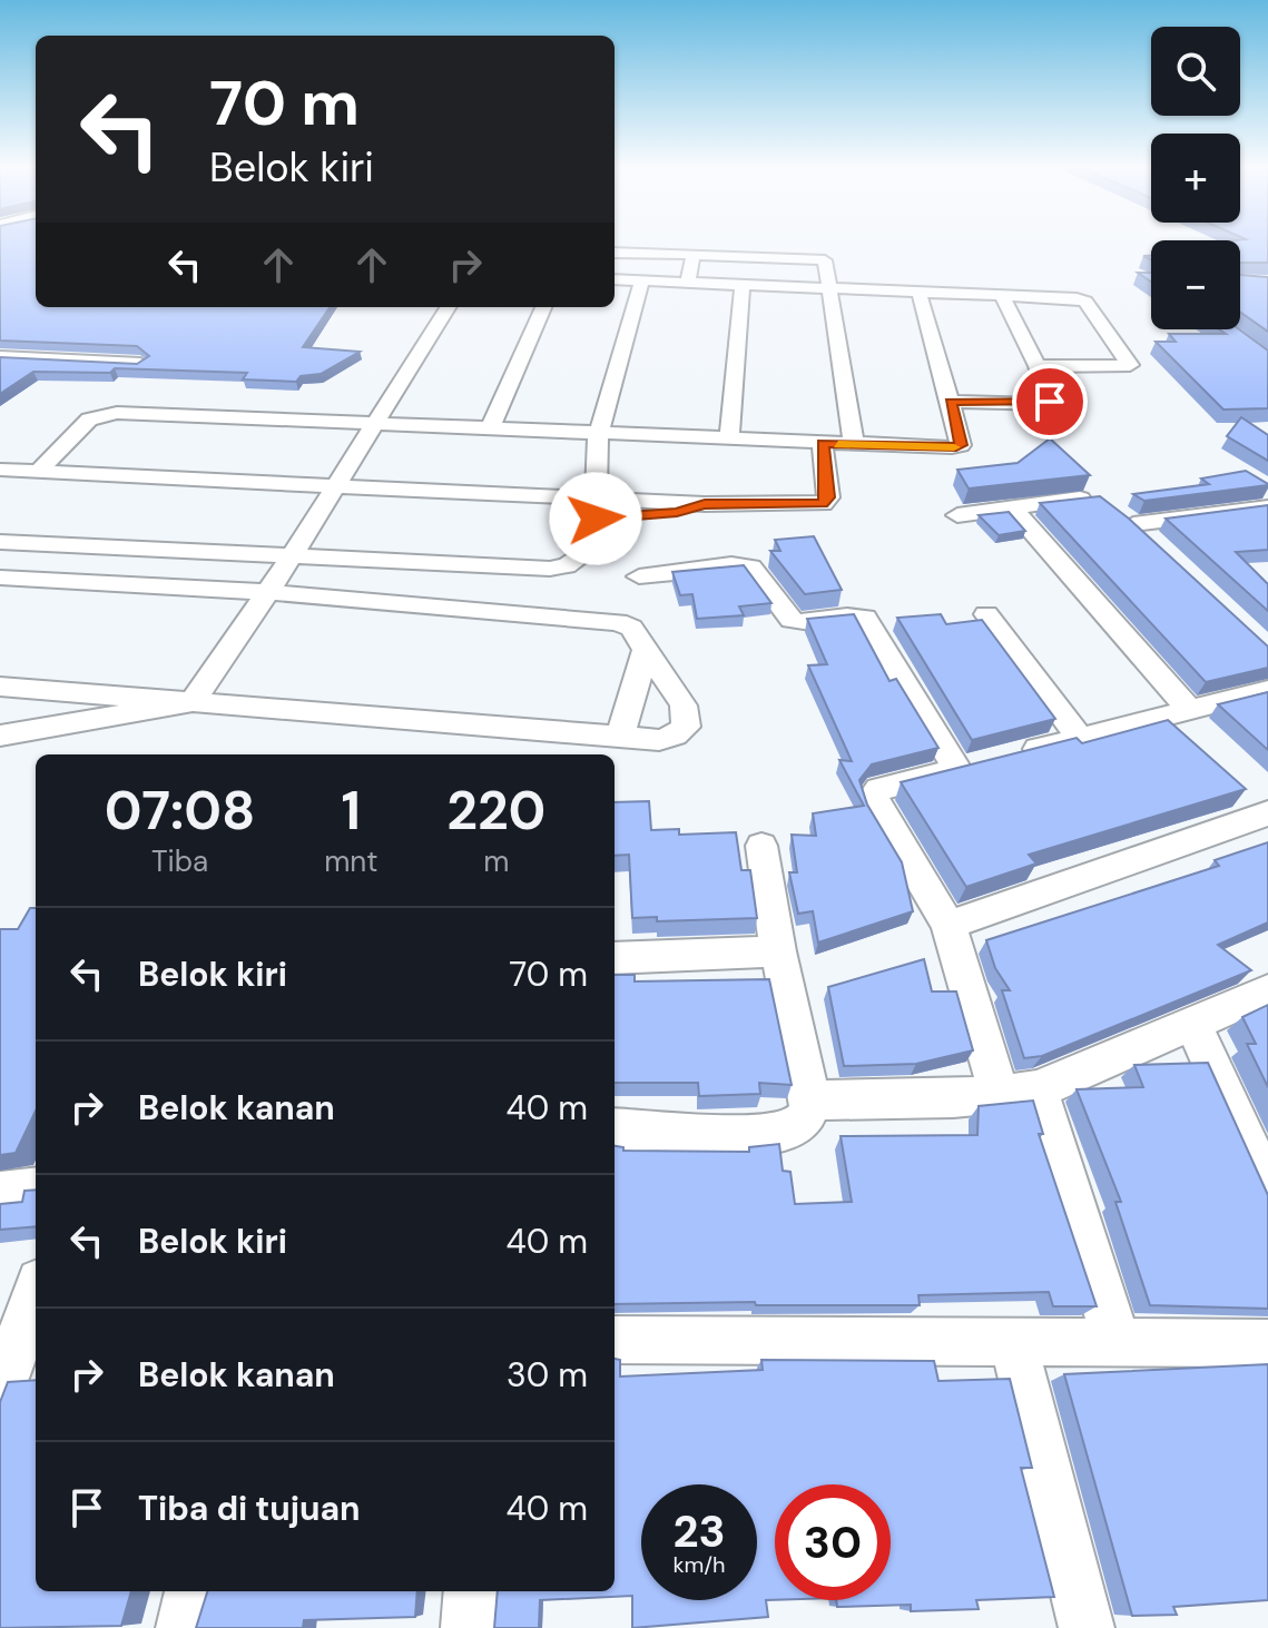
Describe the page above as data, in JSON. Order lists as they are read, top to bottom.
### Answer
{
  "page": {
    "map_buttons": ["+", "−"],
    "turn": ["70 m", "Belok kiri"],
    "eta": [
      "07:08",
      "Tiba",
      "1",
      "mnt",
      "220",
      "m"
    ],
    "list": [
      {
        "name": "Belok kiri",
        "value": "70 m"
      },
      {
        "name": "Belok kanan",
        "value": "40 m"
      },
      {
        "name": "Belok kiri",
        "value": "40 m"
      },
      {
        "name": "Belok kanan",
        "value": "30 m"
      },
      {
        "name": "Tiba di tujuan",
        "value": "40 m"
      }
    ],
    "speed": "23 km/h",
    "limit": "30"
  }
}
